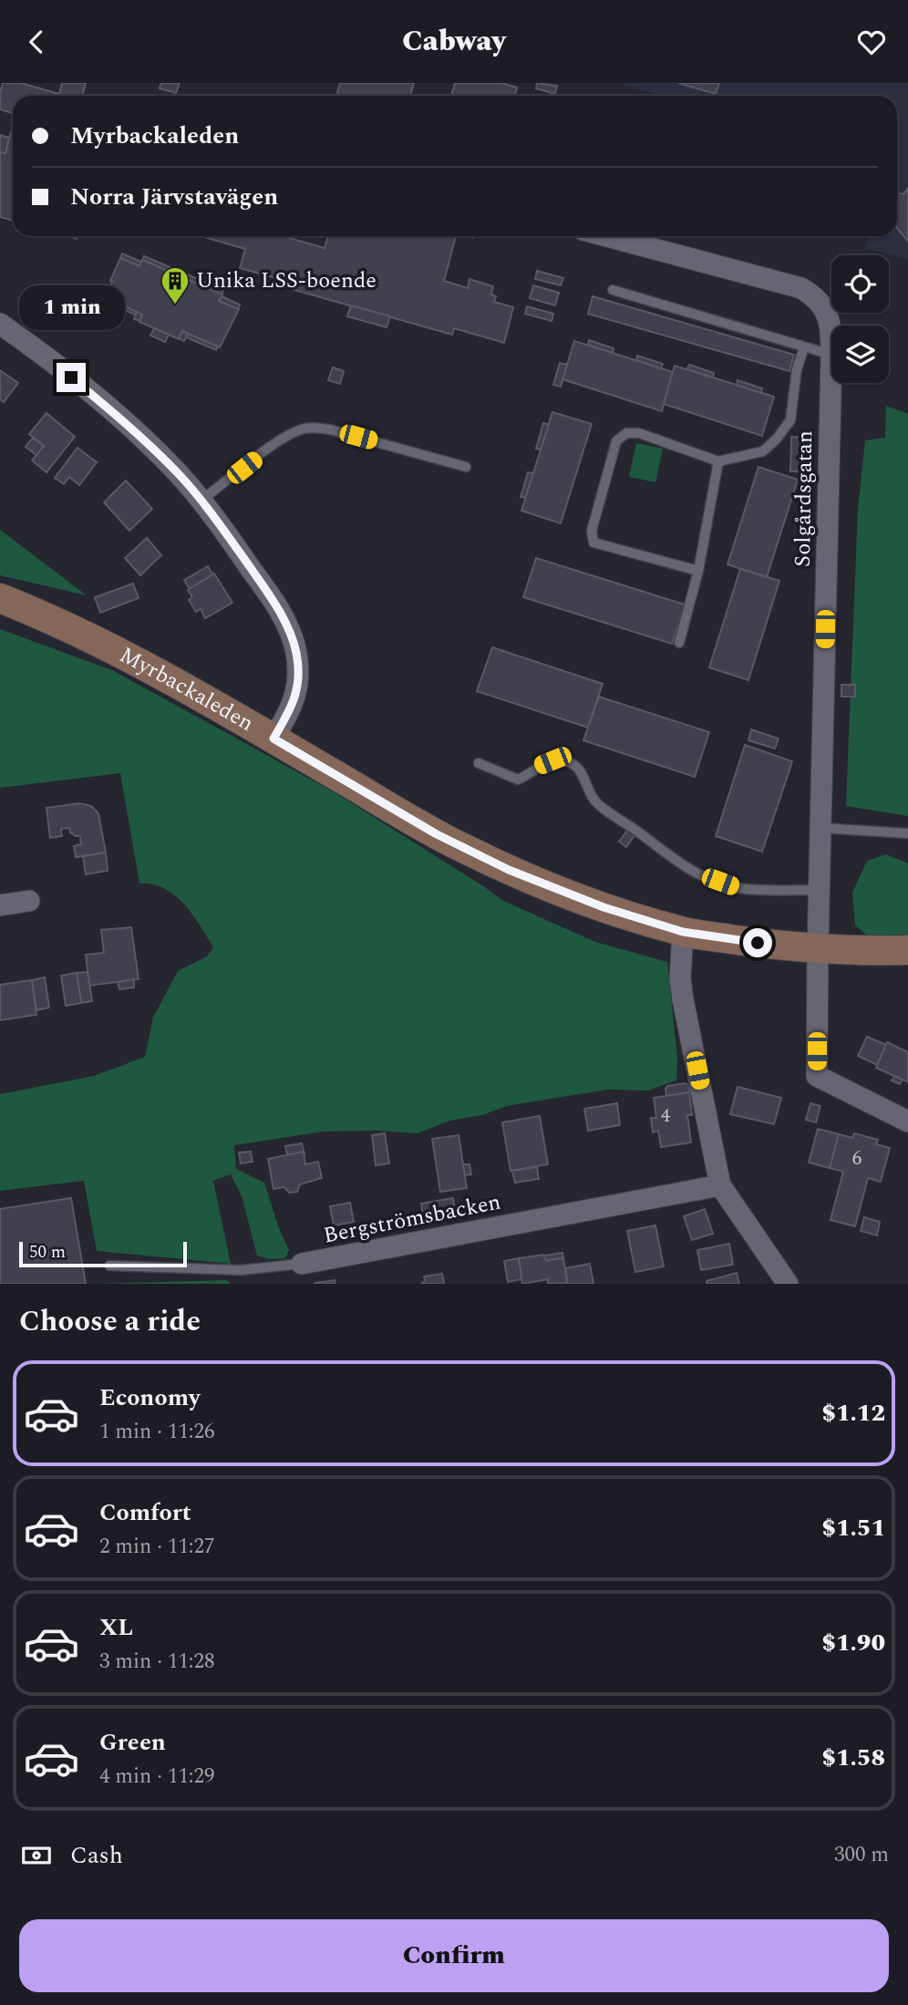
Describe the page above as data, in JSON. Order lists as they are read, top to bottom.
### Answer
{
  "streets": {
    "street": ["Solgårdsgatan", "Myrbackaleden", "Bergströmsbacken"]
  },
  "crossings": [
    ["Solgårdsgatan", "Myrbackaleden"]
  ],
  "places": {
    "building": ["Unika LSS-boende"]
  },
  "house_numbers": ["4", "6"],
  "scale_bar": "50 m",
  "page": {
    "header": "Cabway",
    "banner": ["Myrbackaleden", "Norra Järvstavägen"],
    "bubble": "1 min",
    "scale": "50 m",
    "heading": "Choose a ride",
    "list": [
      {
        "name": "Economy",
        "note": "1 min · 11:26",
        "value": "$1.12"
      },
      {
        "name": "Comfort",
        "note": "2 min · 11:27",
        "value": "$1.51"
      },
      {
        "name": "XL",
        "note": "3 min · 11:28",
        "value": "$1.90"
      },
      {
        "name": "Green",
        "note": "4 min · 11:29",
        "value": "$1.58"
      }
    ],
    "pay": ["Cash", "300 m"],
    "buttons": "Confirm"
  }
}
